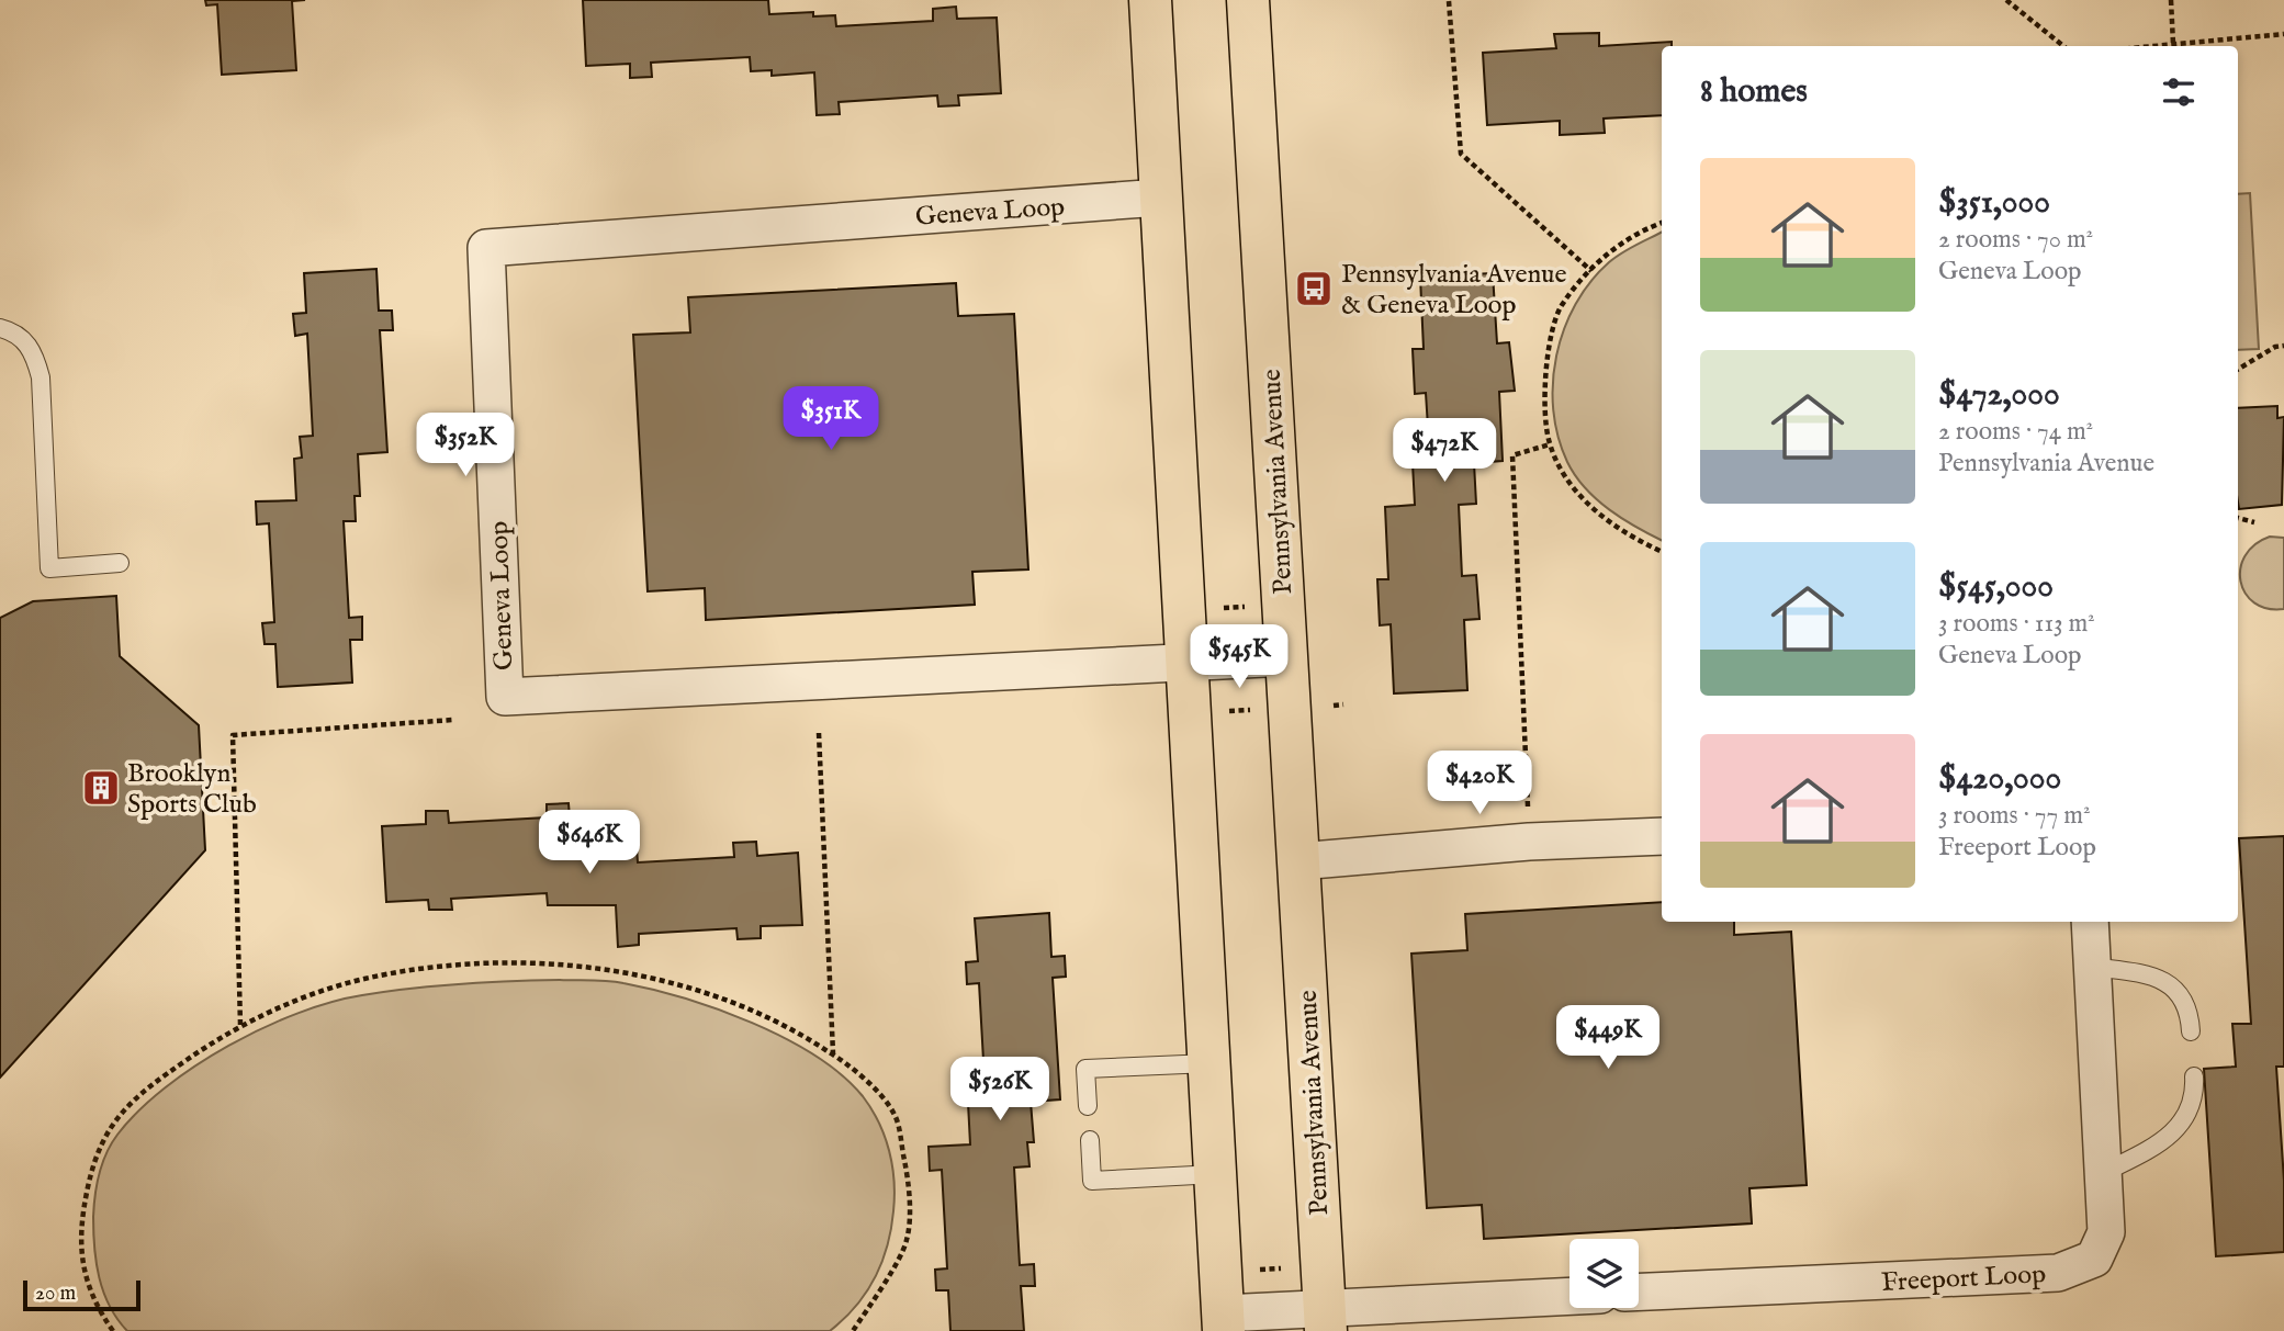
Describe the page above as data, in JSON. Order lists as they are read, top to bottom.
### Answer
{
  "streets": {
    "main road": ["Pennsylvania Avenue"],
    "street": ["Geneva Loop", "Freeport Loop"]
  },
  "crossings": [
    ["Geneva Loop", "Pennsylvania Avenue"]
  ],
  "places": {
    "bus stop": ["Pennsylvania Avenue & Geneva Loop"],
    "building": ["Brooklyn Sports Club"]
  },
  "scale_bar": "20 m",
  "page": {
    "heading": "8 homes",
    "list": [
      {
        "name": "$351,000",
        "note": "2 rooms · 70 m² · Geneva Loop"
      },
      {
        "name": "$472,000",
        "note": "2 rooms · 74 m² · Pennsylvania Avenue"
      },
      {
        "name": "$545,000",
        "note": "3 rooms · 113 m² · Geneva Loop"
      },
      {
        "name": "$420,000",
        "note": "3 rooms · 77 m² · Freeport Loop"
      }
    ],
    "price": [
      "$351K",
      "$352K",
      "$472K",
      "$545K",
      "$420K",
      "$646K",
      "$449K",
      "$526K"
    ],
    "scale": "20 m"
  }
}
